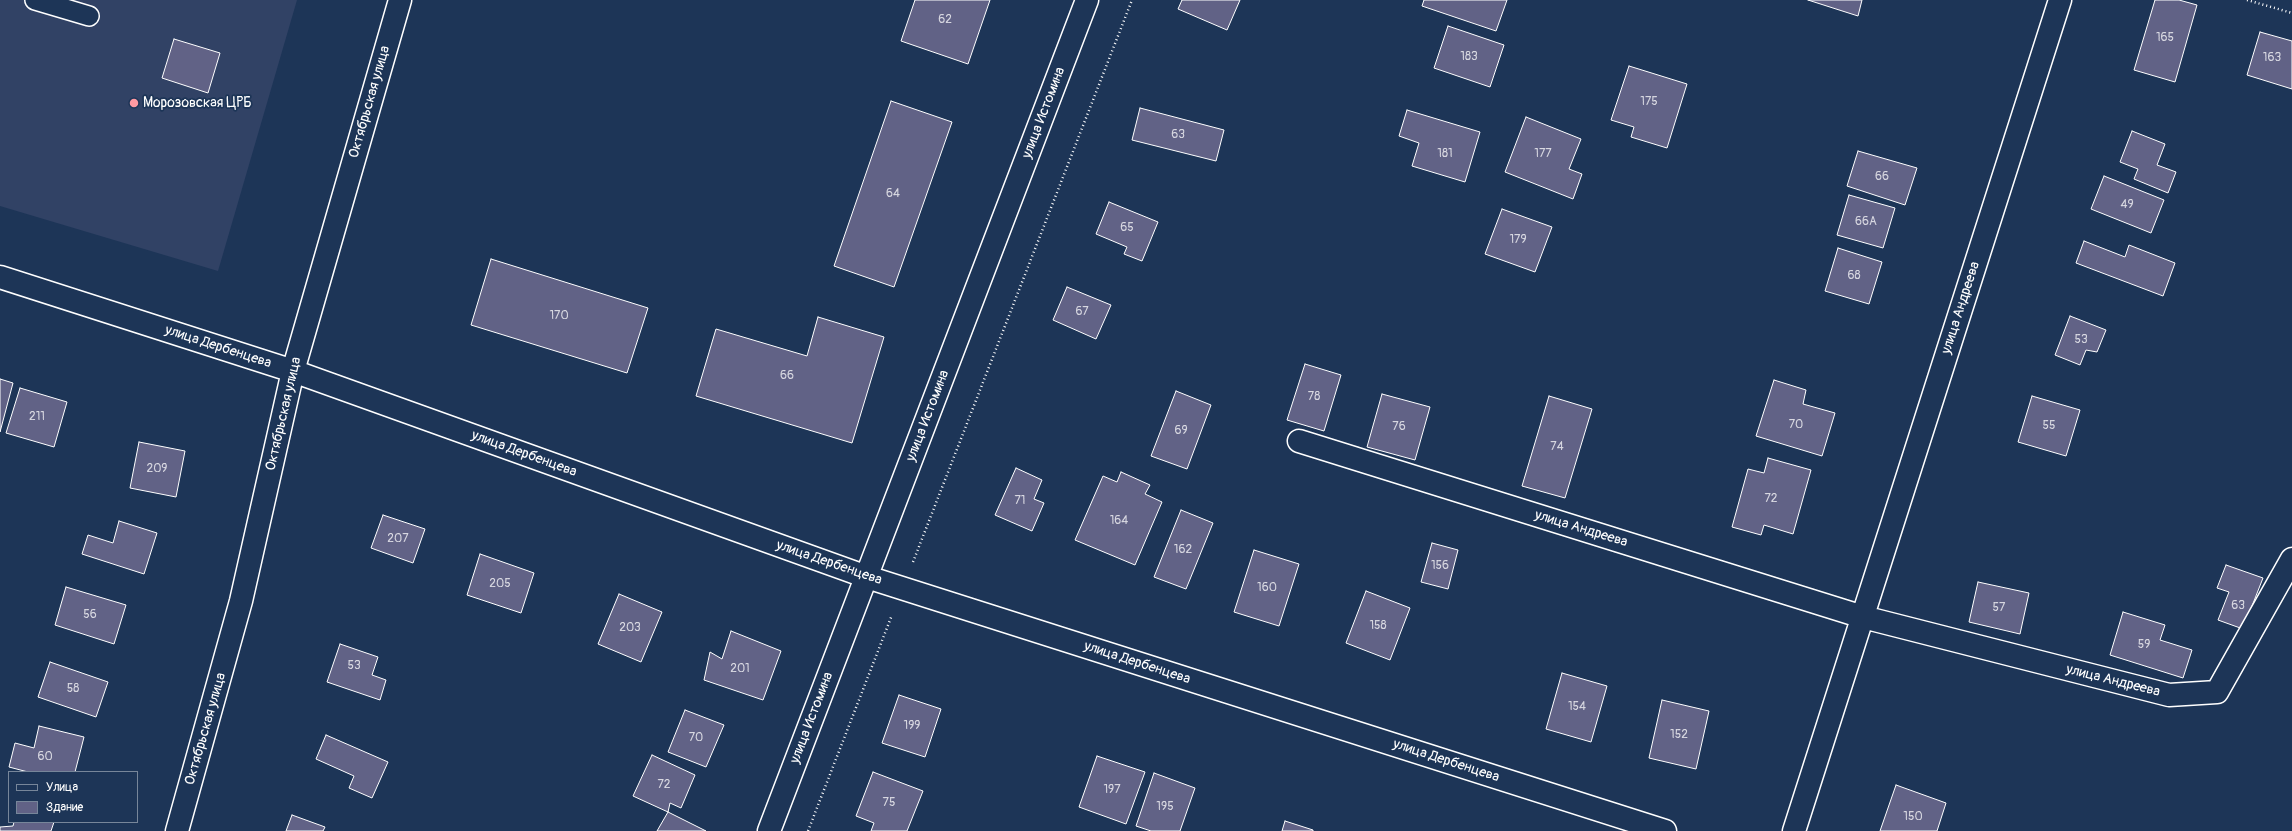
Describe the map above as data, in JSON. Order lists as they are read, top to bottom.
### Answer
{
  "streets": {
    "street": [
      "Октябрьская улица",
      "улица Истомина",
      "улица Андреева",
      "улица Дербенцева"
    ]
  },
  "crossings": [
    ["Октябрьская улица", "улица Дербенцева"],
    ["улица Истомина", "улица Дербенцева"]
  ],
  "places": ["Морозовская ЦРБ"],
  "house_numbers": [
    "62",
    "165",
    "183",
    "163",
    "175",
    "63",
    "181",
    "177",
    "66",
    "64",
    "49",
    "66А",
    "65",
    "179",
    "68",
    "67",
    "170",
    "53",
    "66",
    "78",
    "211",
    "70",
    "55",
    "76",
    "69",
    "74",
    "209",
    "72",
    "71",
    "164",
    "207",
    "162",
    "156",
    "205",
    "160",
    "63",
    "57",
    "56",
    "158",
    "203",
    "59",
    "53",
    "201",
    "58",
    "154",
    "199",
    "152",
    "70",
    "60",
    "72",
    "197",
    "75",
    "195",
    "150"
  ],
  "legend": ["Улица", "Здание"]
}
